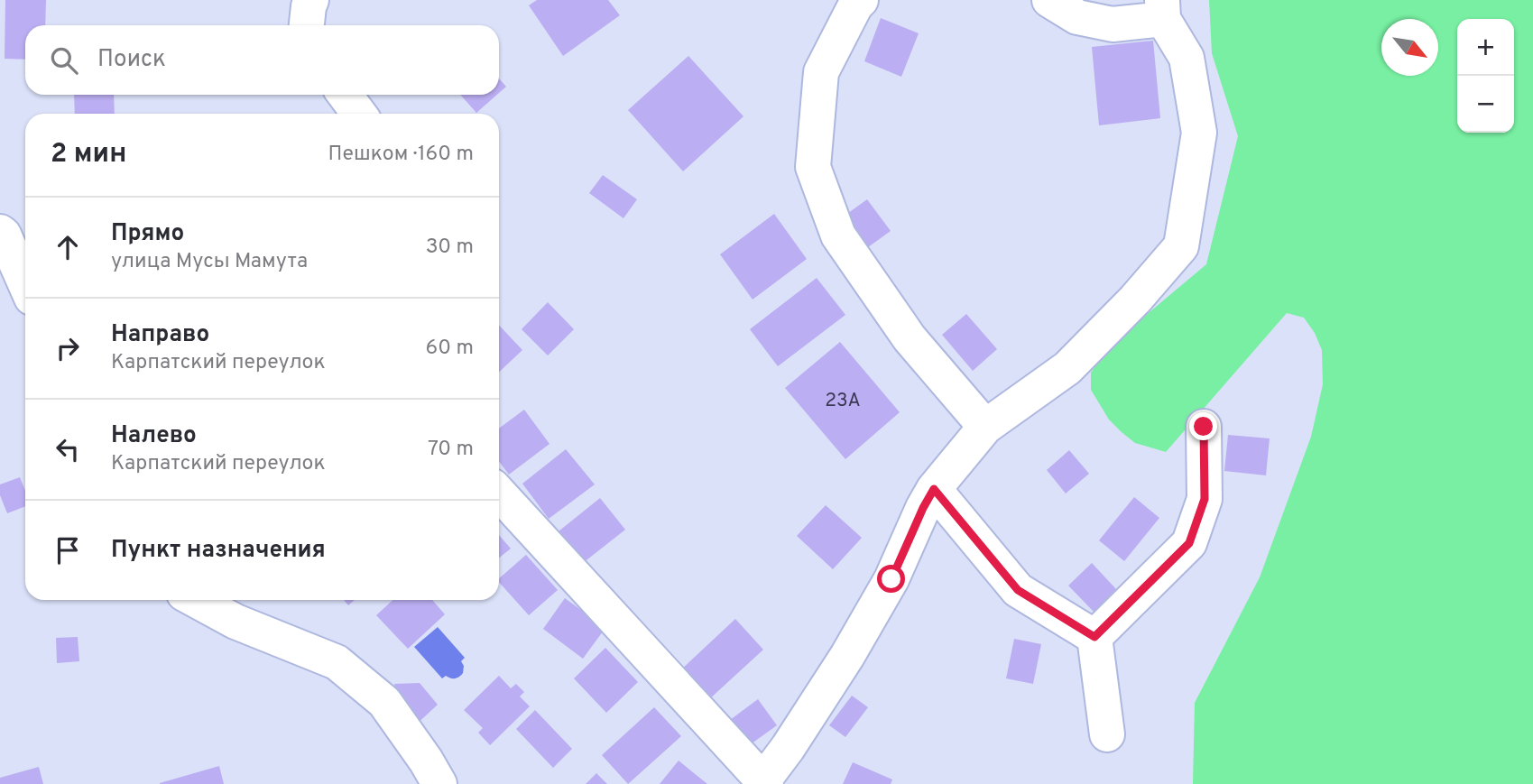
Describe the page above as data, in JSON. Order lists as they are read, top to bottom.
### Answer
{
  "house_numbers": ["23А"],
  "north": "bottom right",
  "page": {
    "map_buttons": ["+", "−"],
    "search": "Поиск",
    "heading": ["2 мин", "Пешком · 160 m"],
    "list": [
      ["Прямо", "улица Мусы Мамута", "30 m"],
      ["Направо", "Карпатский переулок", "60 m"],
      ["Налево", "Карпатский переулок", "70 m"],
      "Пункт назначения"
    ]
  }
}
